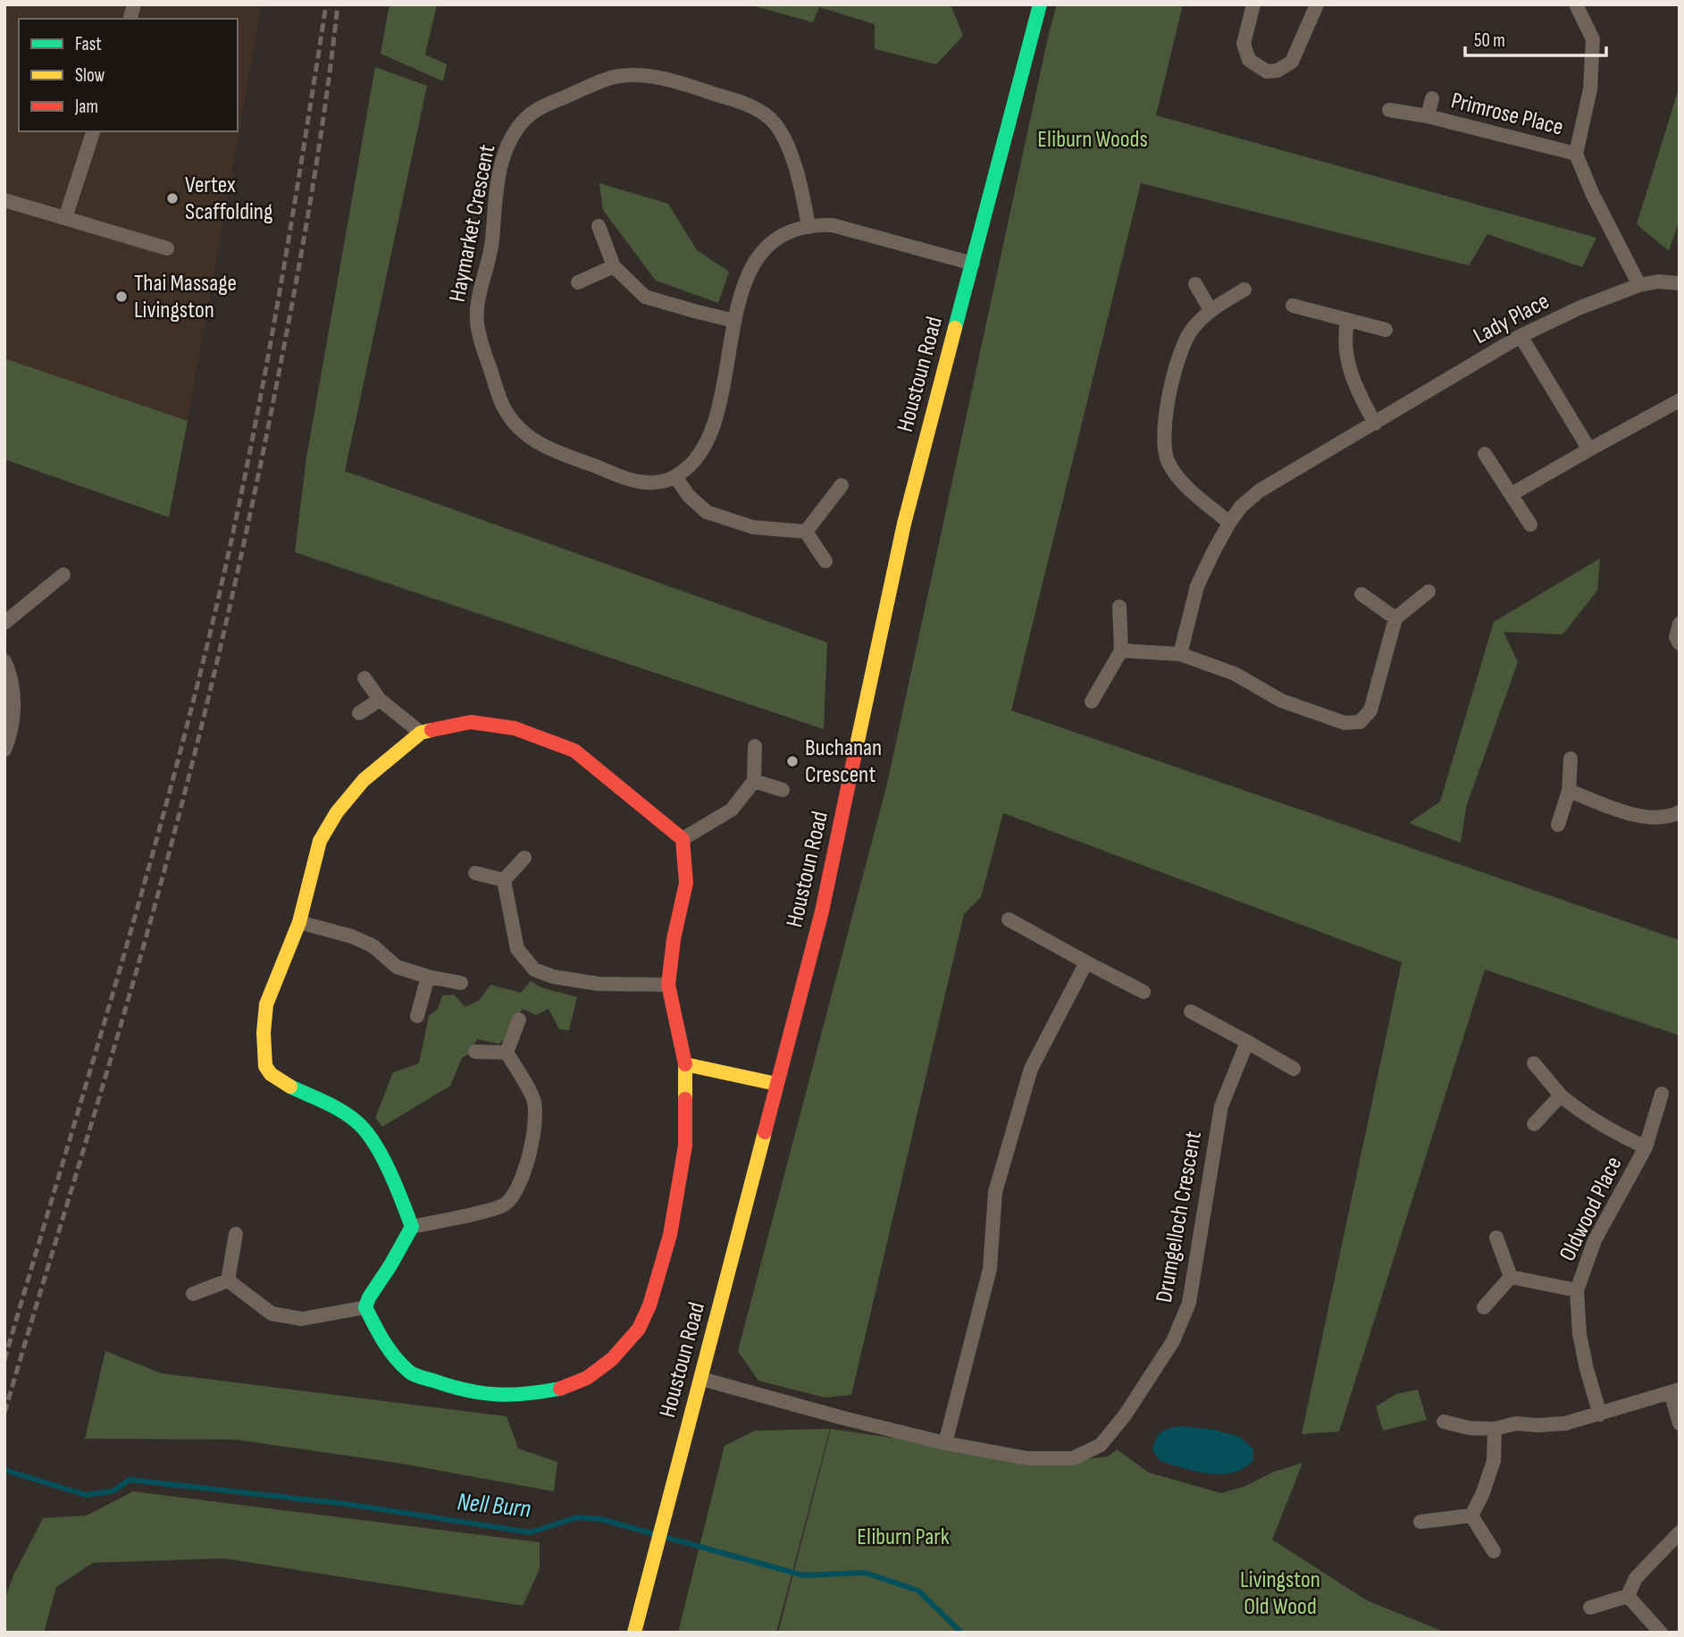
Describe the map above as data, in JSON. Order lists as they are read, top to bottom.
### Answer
{
  "streets": {
    "street": [
      "Primrose Place",
      "Haymarket Crescent",
      "Lady Place",
      "Houstoun Road",
      "Oldwood Place",
      "Drumgelloch Crescent"
    ]
  },
  "crossings": [
    ["Primrose Place", "Lady Place"],
    ["Houstoun Road", "Drumgelloch Crescent"]
  ],
  "water": ["Nell Burn"],
  "parks": ["Eliburn Woods", "Eliburn Park", "Livingston Old Wood"],
  "places": ["Vertex Scaffolding", "Thai Massage Livingston", "Buchanan Crescent"],
  "legend": ["Fast", "Slow", "Jam"],
  "scale_bar": "50 m"
}
